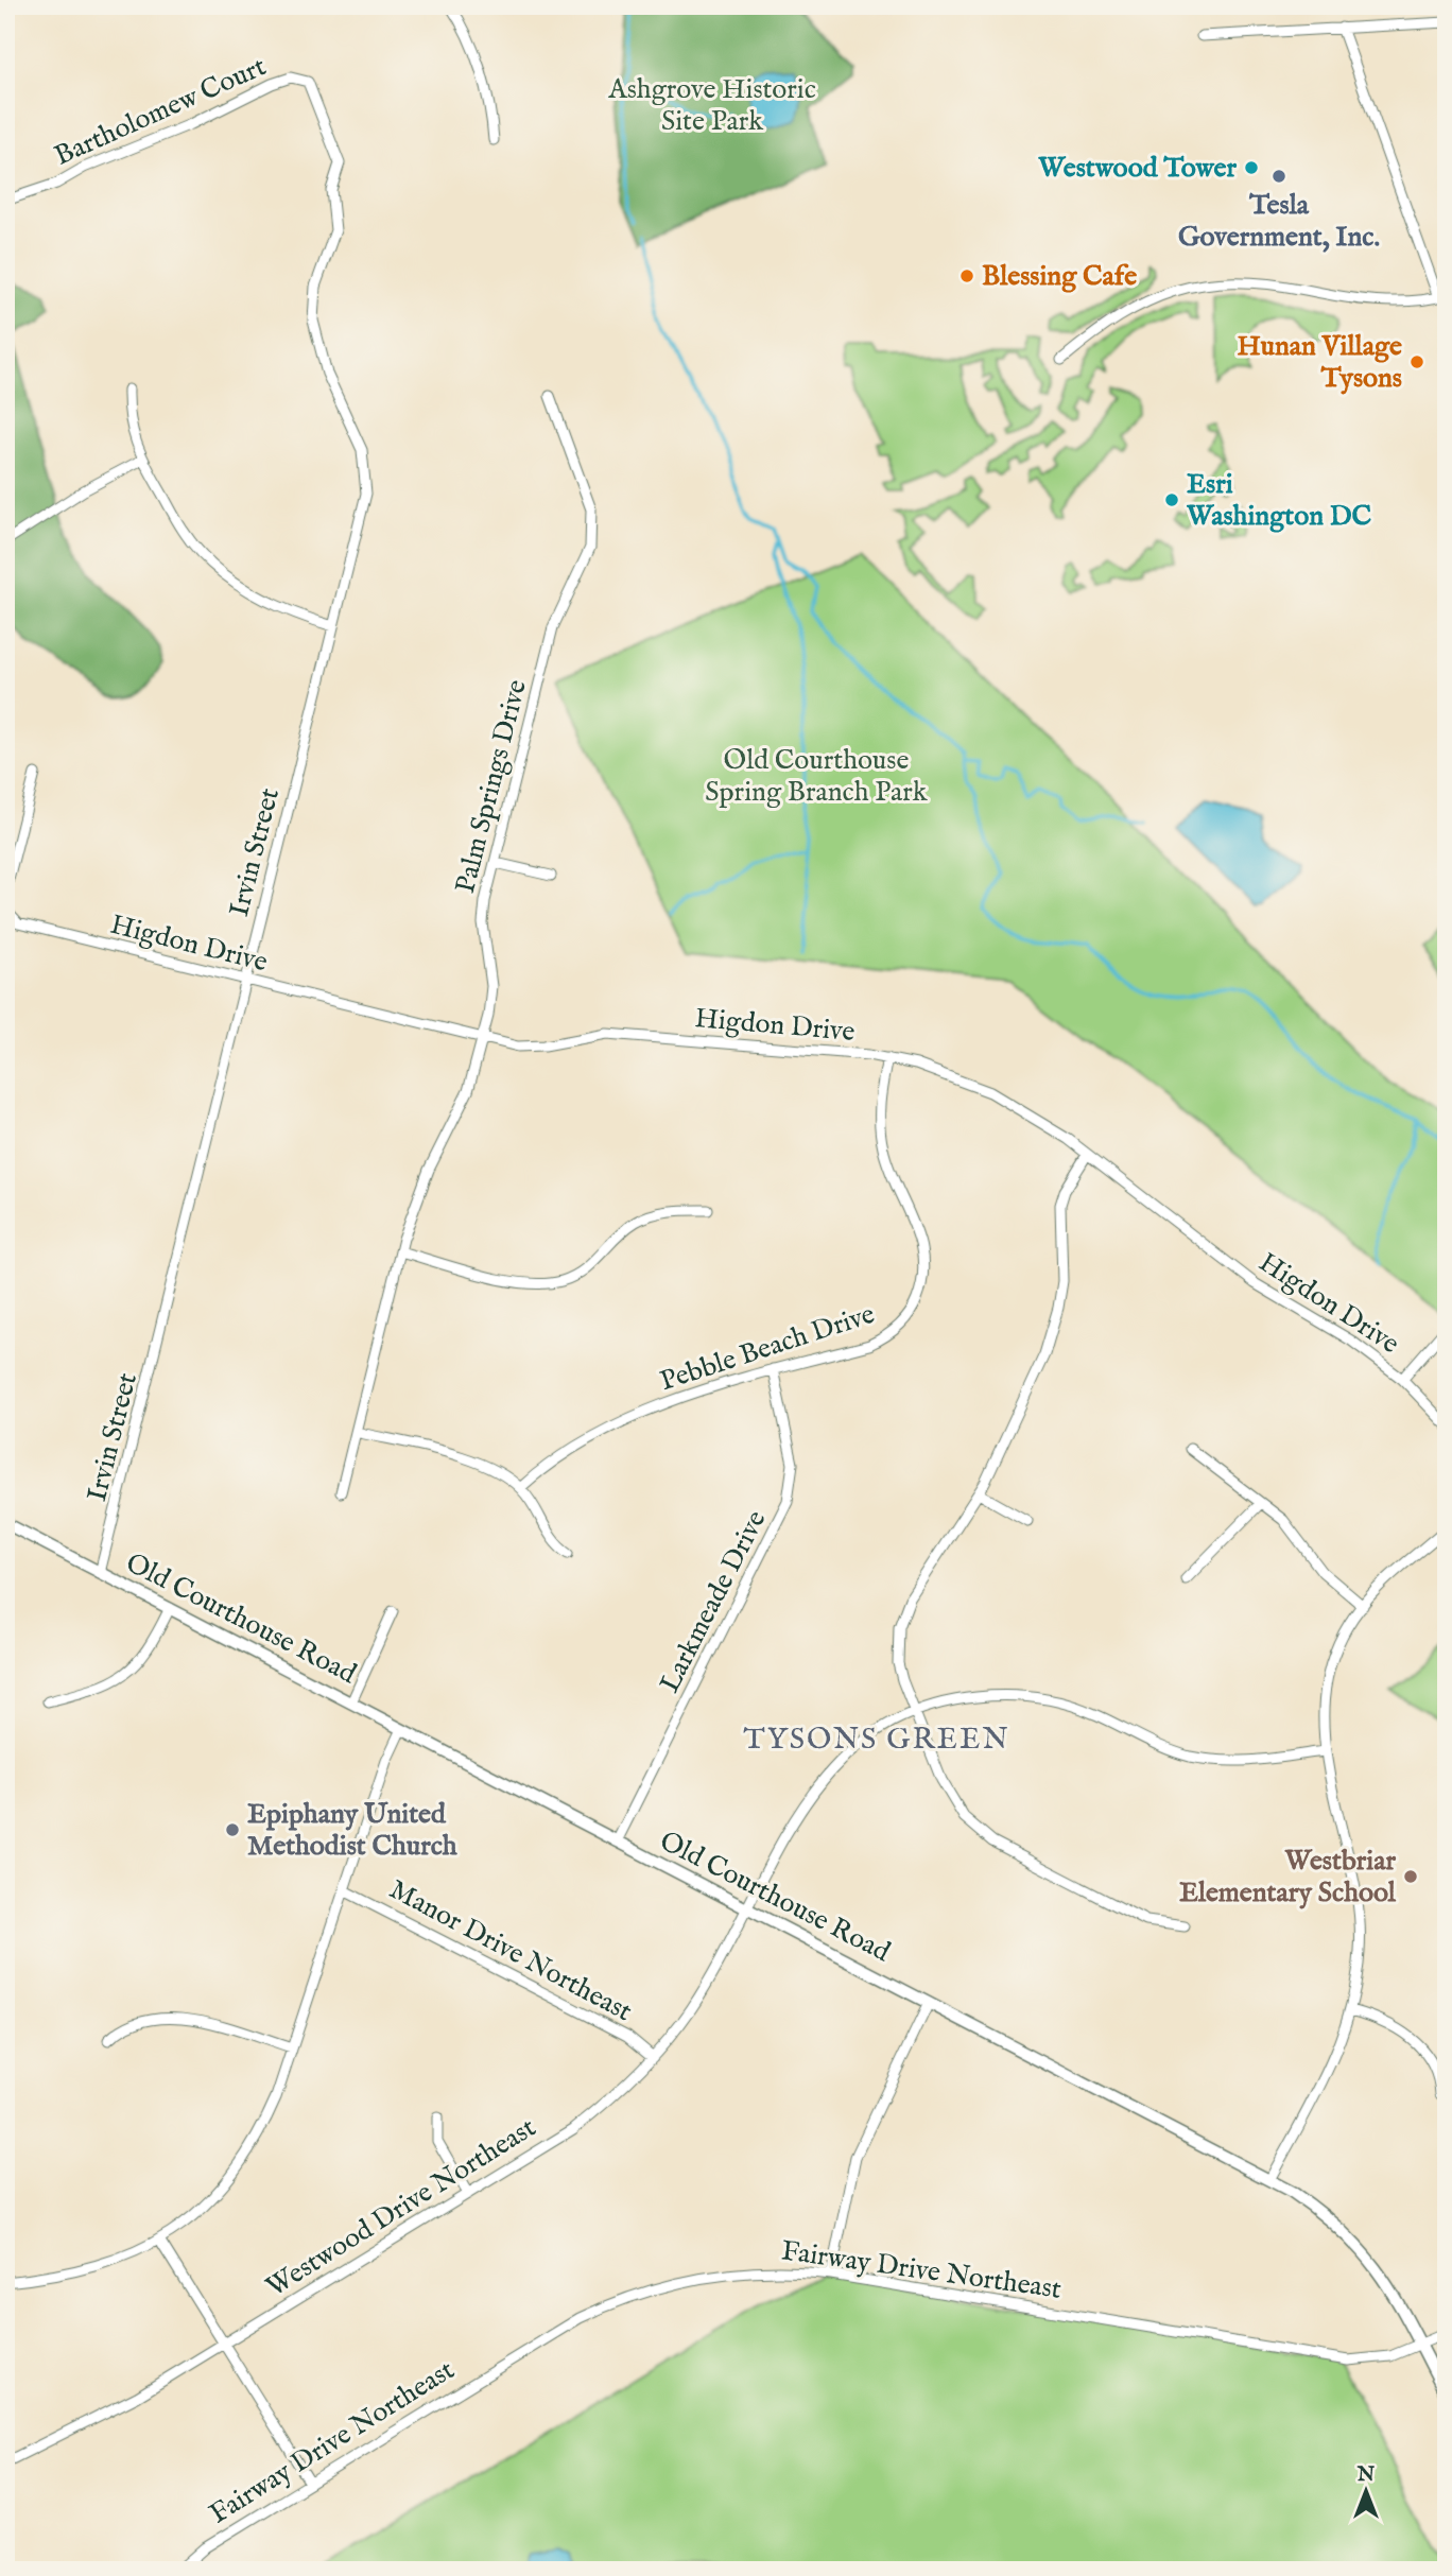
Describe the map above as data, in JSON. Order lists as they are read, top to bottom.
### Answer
{
  "streets": {
    "street": [
      "Bartholomew Court",
      "Palm Springs Drive",
      "Irvin Street",
      "Higdon Drive",
      "Pebble Beach Drive",
      "Larkmeade Drive",
      "Old Courthouse Road",
      "Manor Drive Northeast",
      "Westwood Drive Northeast",
      "Fairway Drive Northeast"
    ]
  },
  "crossings": [
    ["Bartholomew Court", "Irvin Street"],
    ["Palm Springs Drive", "Higdon Drive"],
    ["Irvin Street", "Higdon Drive"],
    ["Irvin Street", "Old Courthouse Road"],
    ["Higdon Drive", "Pebble Beach Drive"],
    ["Pebble Beach Drive", "Larkmeade Drive"],
    ["Larkmeade Drive", "Old Courthouse Road"],
    ["Old Courthouse Road", "Westwood Drive Northeast"],
    ["Old Courthouse Road", "Fairway Drive Northeast"],
    ["Manor Drive Northeast", "Westwood Drive Northeast"]
  ],
  "districts": ["TYSONS GREEN"],
  "parks": ["Ashgrove Historic Site Park", "Old Courthouse Spring Branch Park"],
  "places": [
    "Westwood Tower",
    "Tesla Government, Inc.",
    "Blessing Cafe",
    "Hunan Village Tysons",
    "Esri Washington DC",
    "Epiphany United Methodist Church",
    "Westbriar Elementary School"
  ],
  "north": "top"
}
